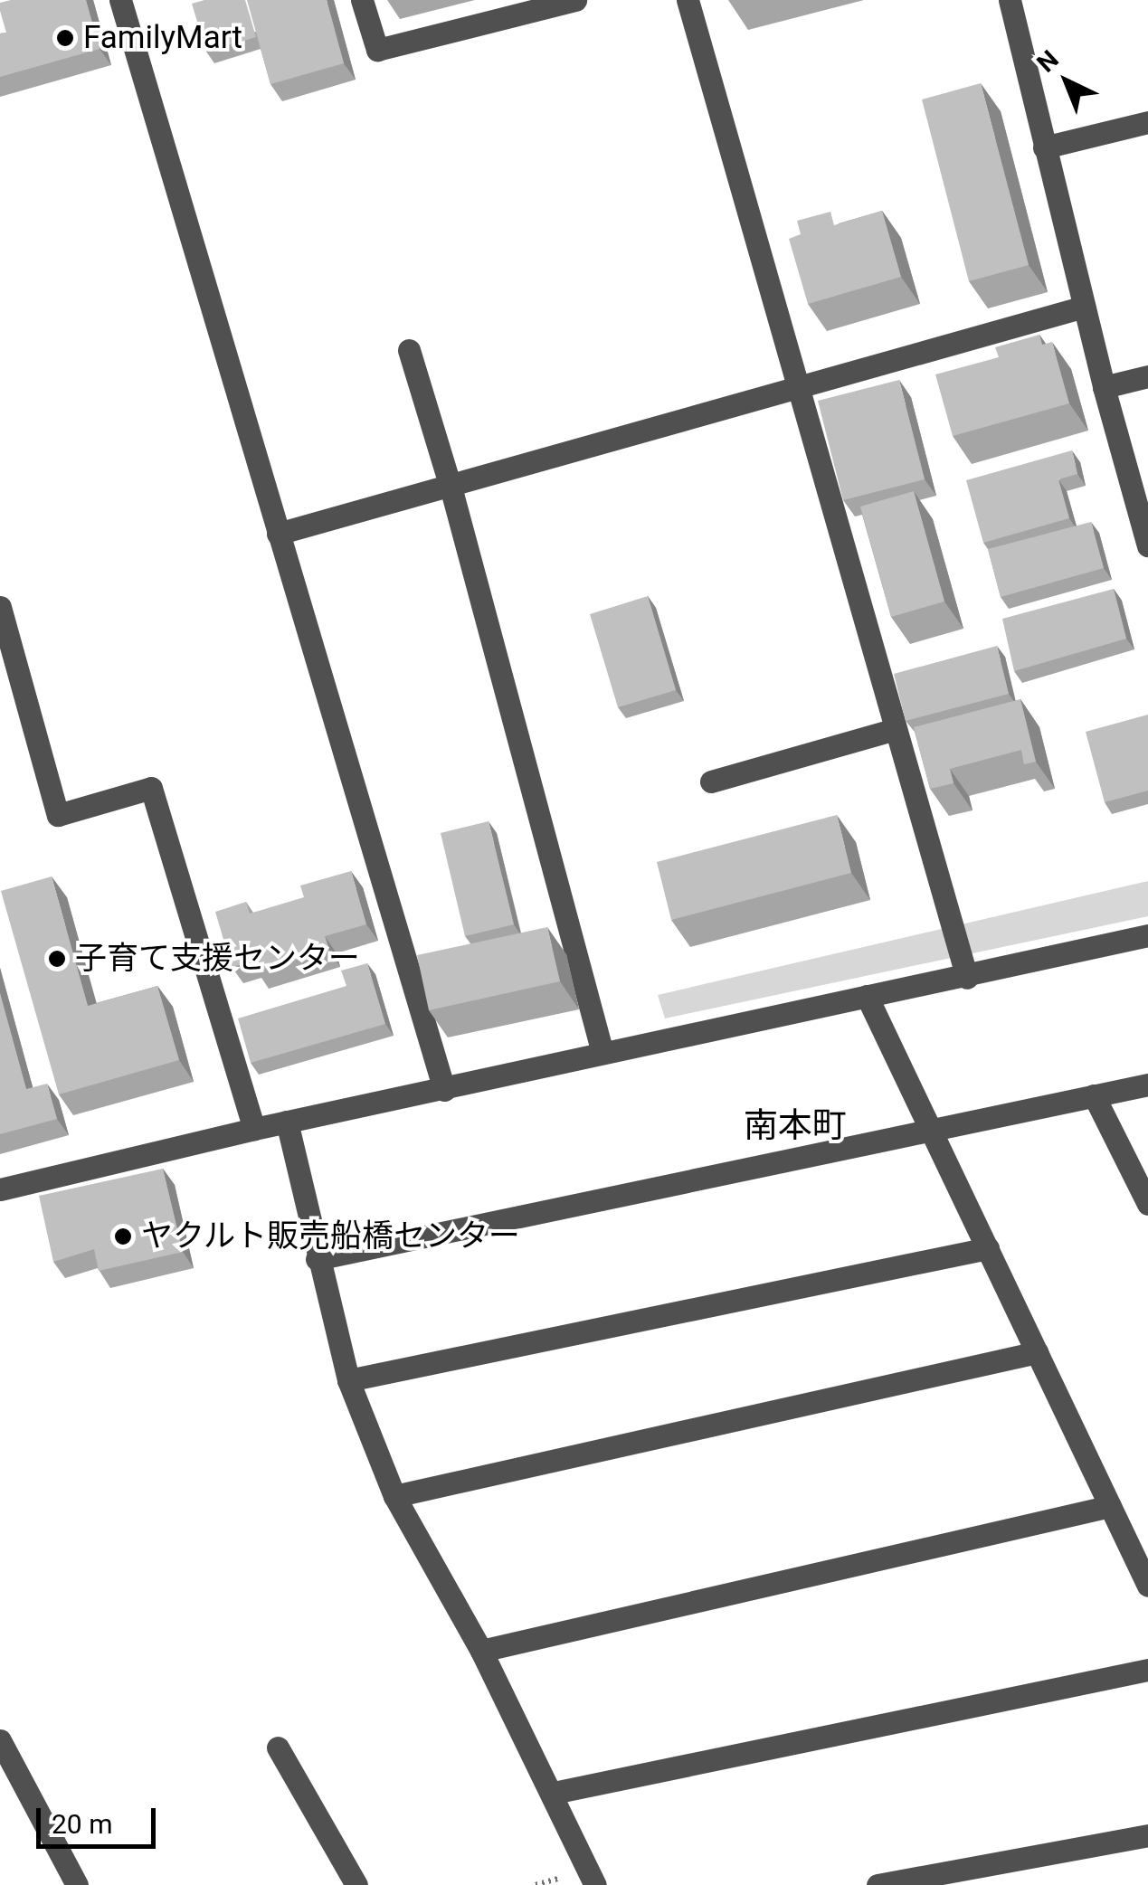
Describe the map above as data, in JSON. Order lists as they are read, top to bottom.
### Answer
{
  "districts": ["南本町"],
  "places": ["FamilyMart", "子育て支援センター", "ヤクルト販売船橋センター"],
  "scale_bar": "20 m",
  "north": "top left"
}
